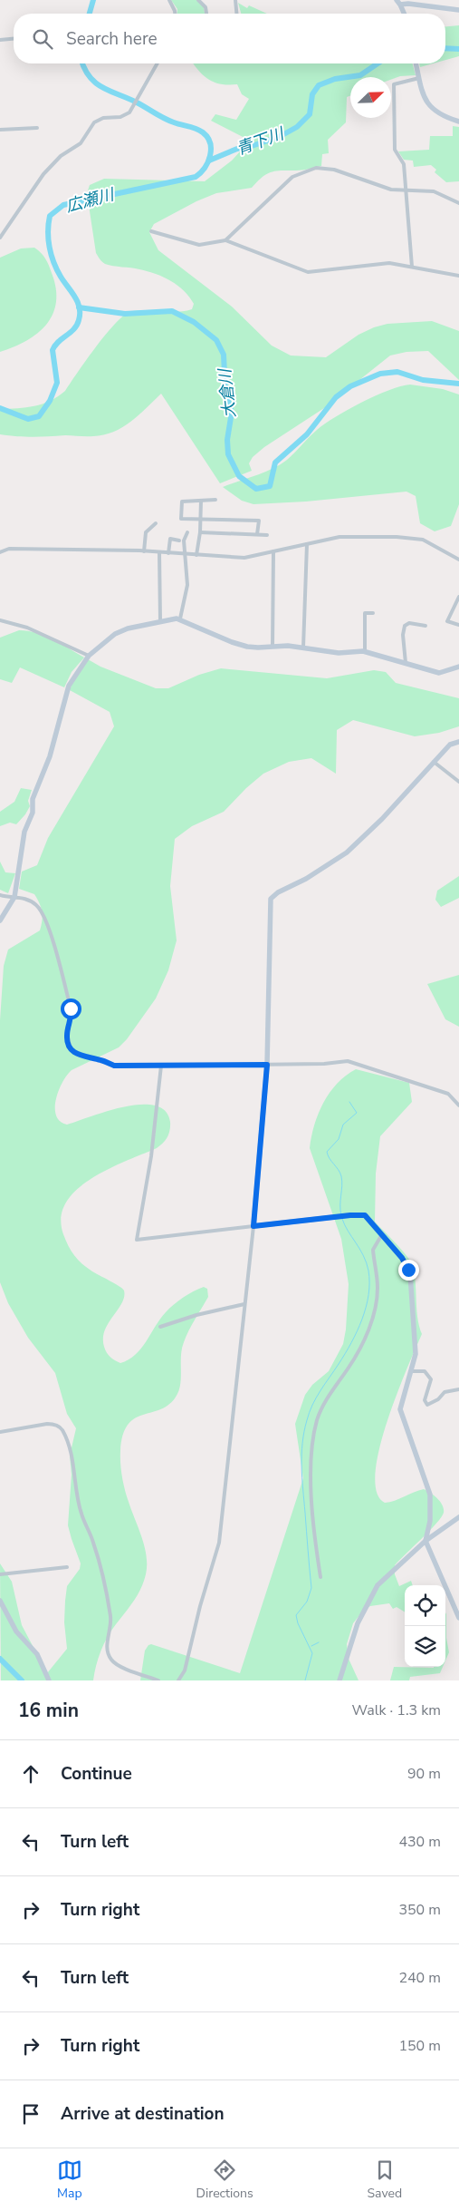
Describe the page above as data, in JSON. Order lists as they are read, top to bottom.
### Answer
{
  "water": ["青下川", "広瀬川", "大倉川"],
  "north": "top right",
  "page": {
    "search": "Search here",
    "heading": ["16 min", "Walk · 1.3 km"],
    "list": [
      ["Continue", "90 m"],
      ["Turn left", "430 m"],
      ["Turn right", "350 m"],
      ["Turn left", "240 m"],
      ["Turn right", "150 m"],
      "Arrive at destination"
    ],
    "nav": ["Map", "Directions", "Saved"]
  }
}
